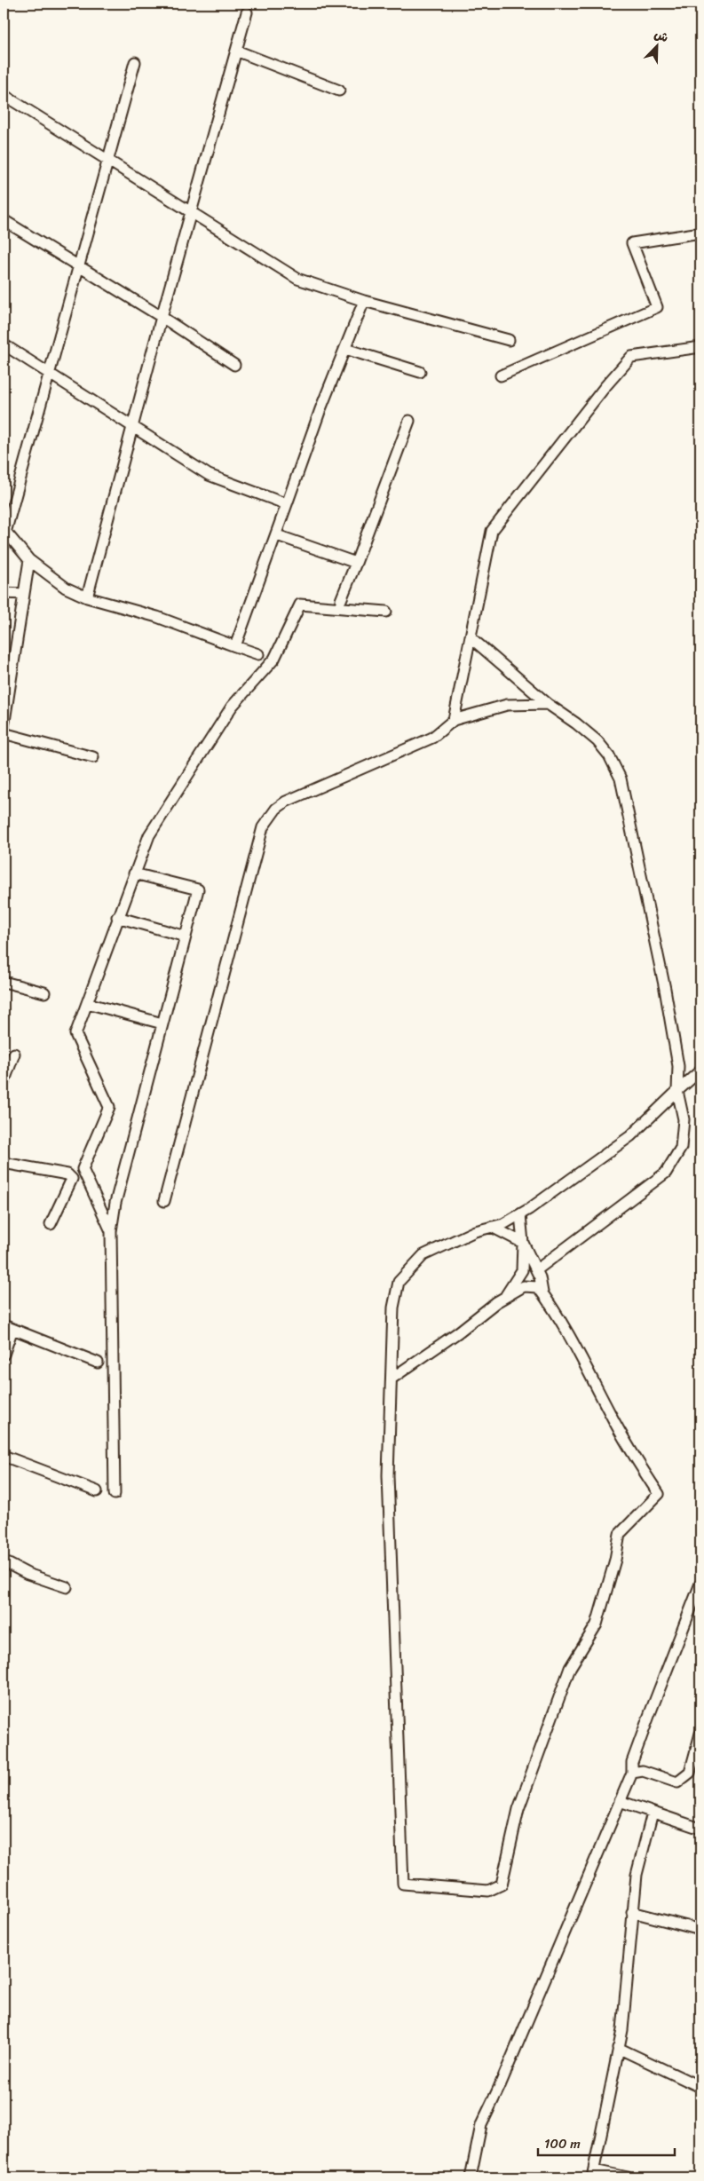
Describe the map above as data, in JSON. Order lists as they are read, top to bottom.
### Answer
{
  "scale_bar": "100 m",
  "north": "top right"
}
